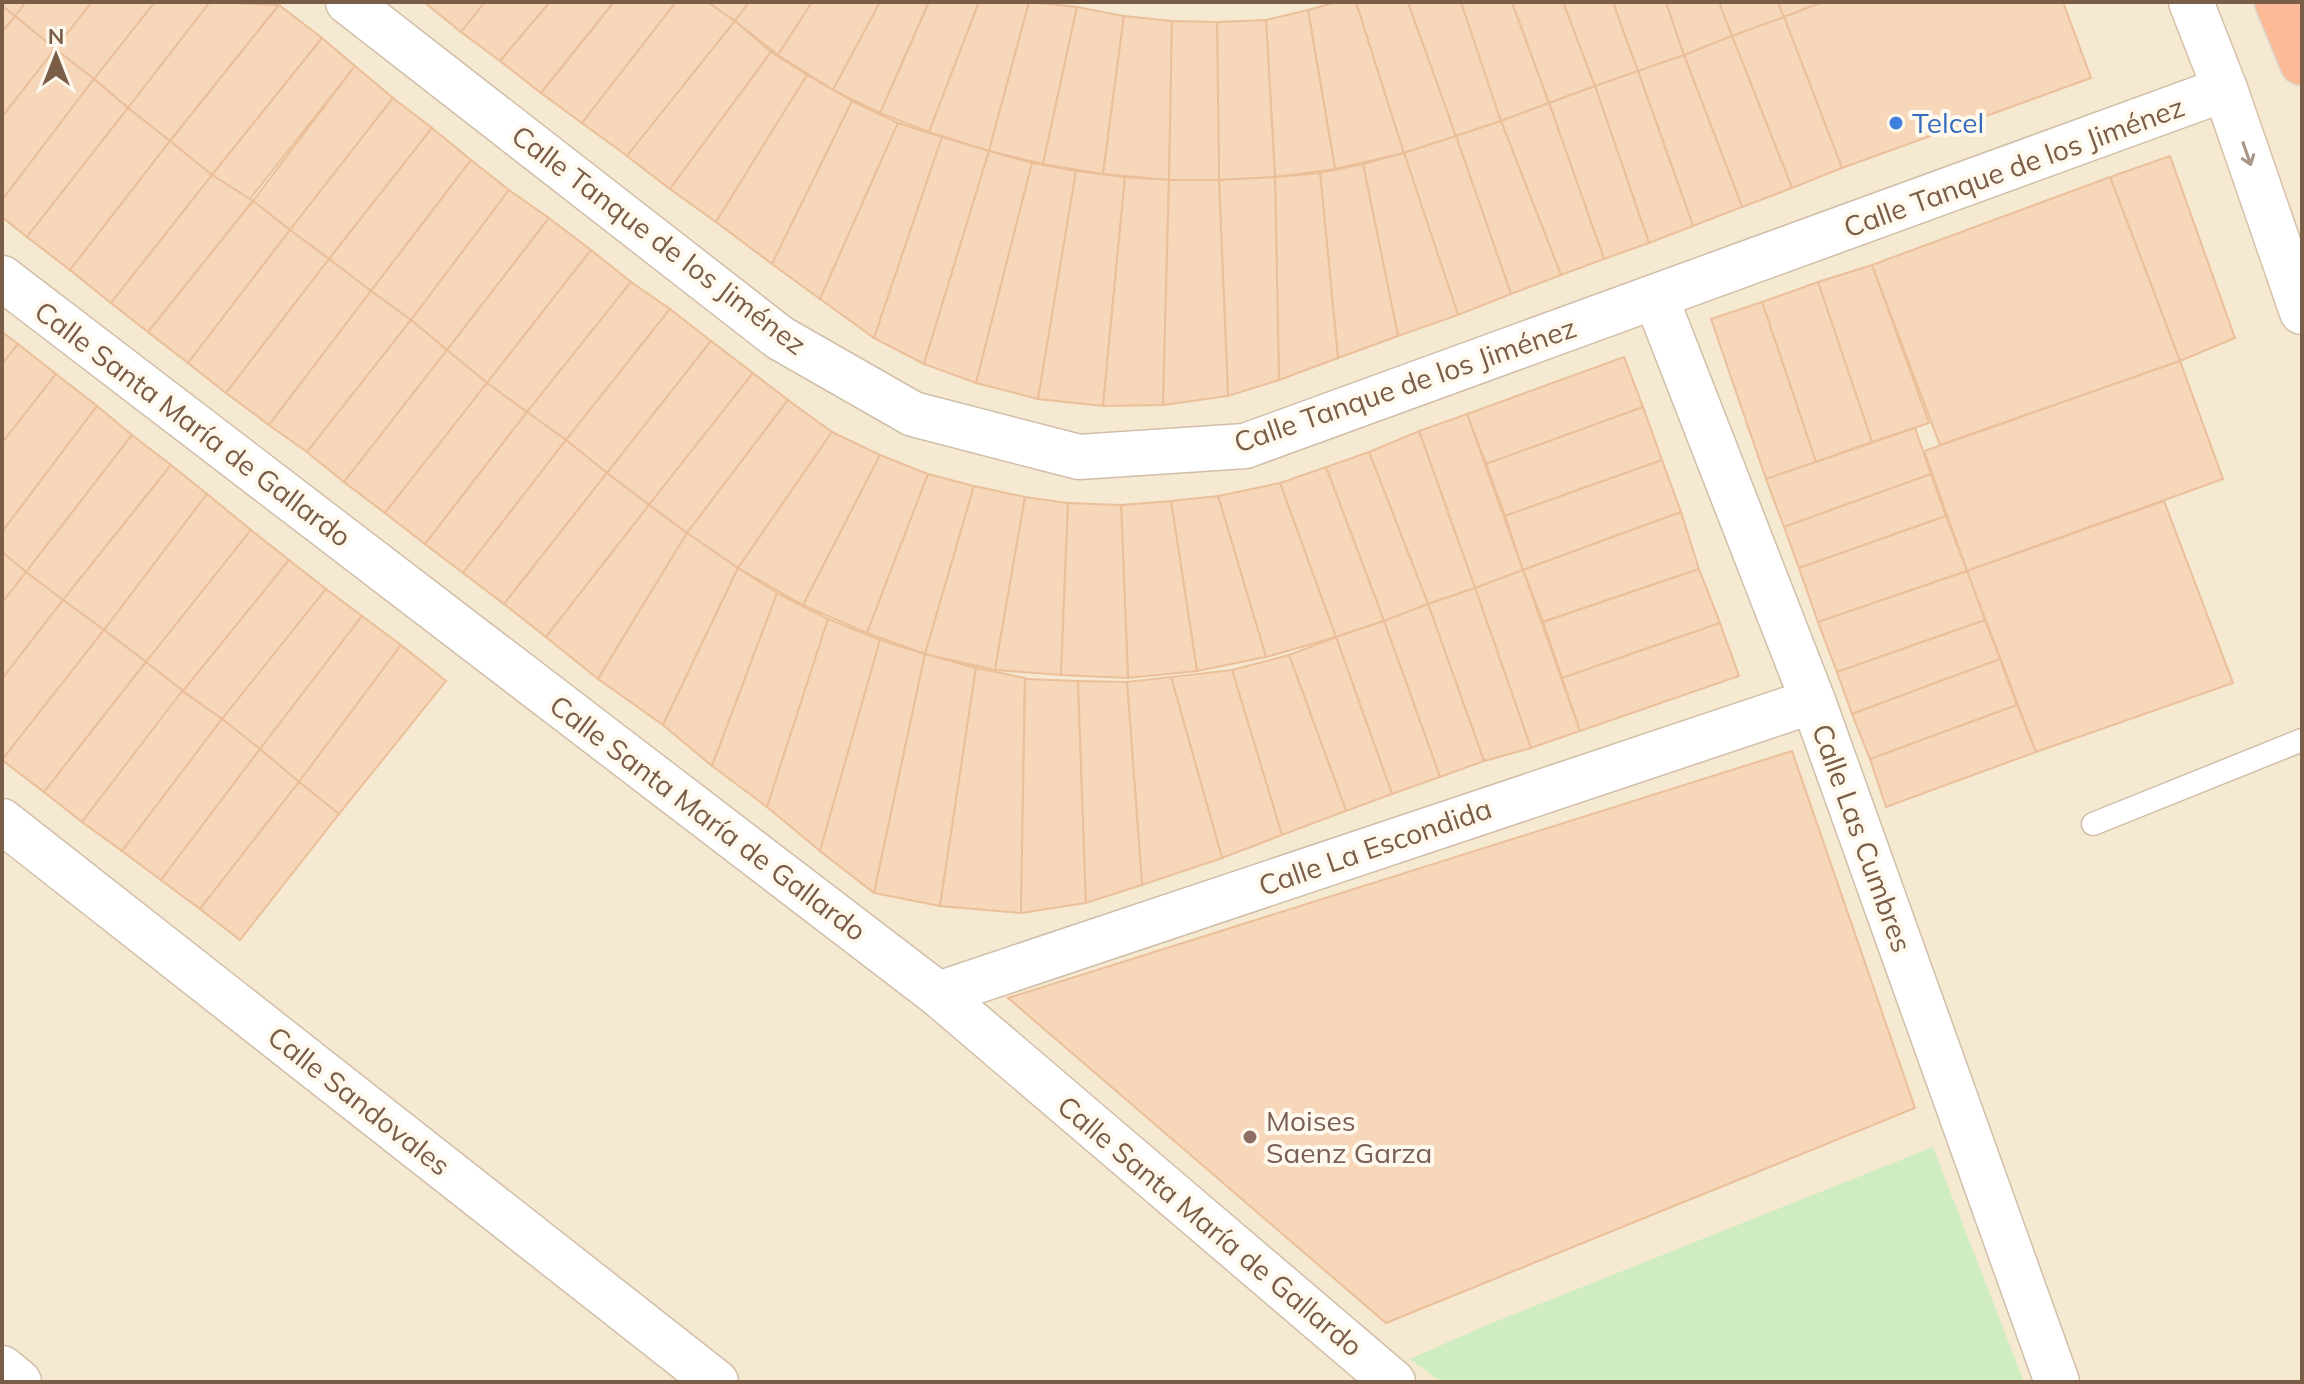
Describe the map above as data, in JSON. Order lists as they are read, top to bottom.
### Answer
{
  "streets": {
    "street": [
      "Calle Tanque de los Jiménez",
      "Calle Santa María de Gallardo",
      "Calle Las Cumbres",
      "Calle La Escondida",
      "Calle Sandovales"
    ]
  },
  "crossings": [
    ["Calle Tanque de los Jiménez", "Calle Las Cumbres"],
    ["Calle Santa María de Gallardo", "Calle La Escondida"],
    ["Calle Las Cumbres", "Calle La Escondida"]
  ],
  "places": ["Telcel", "Moises Saenz Garza"],
  "north": "top"
}
